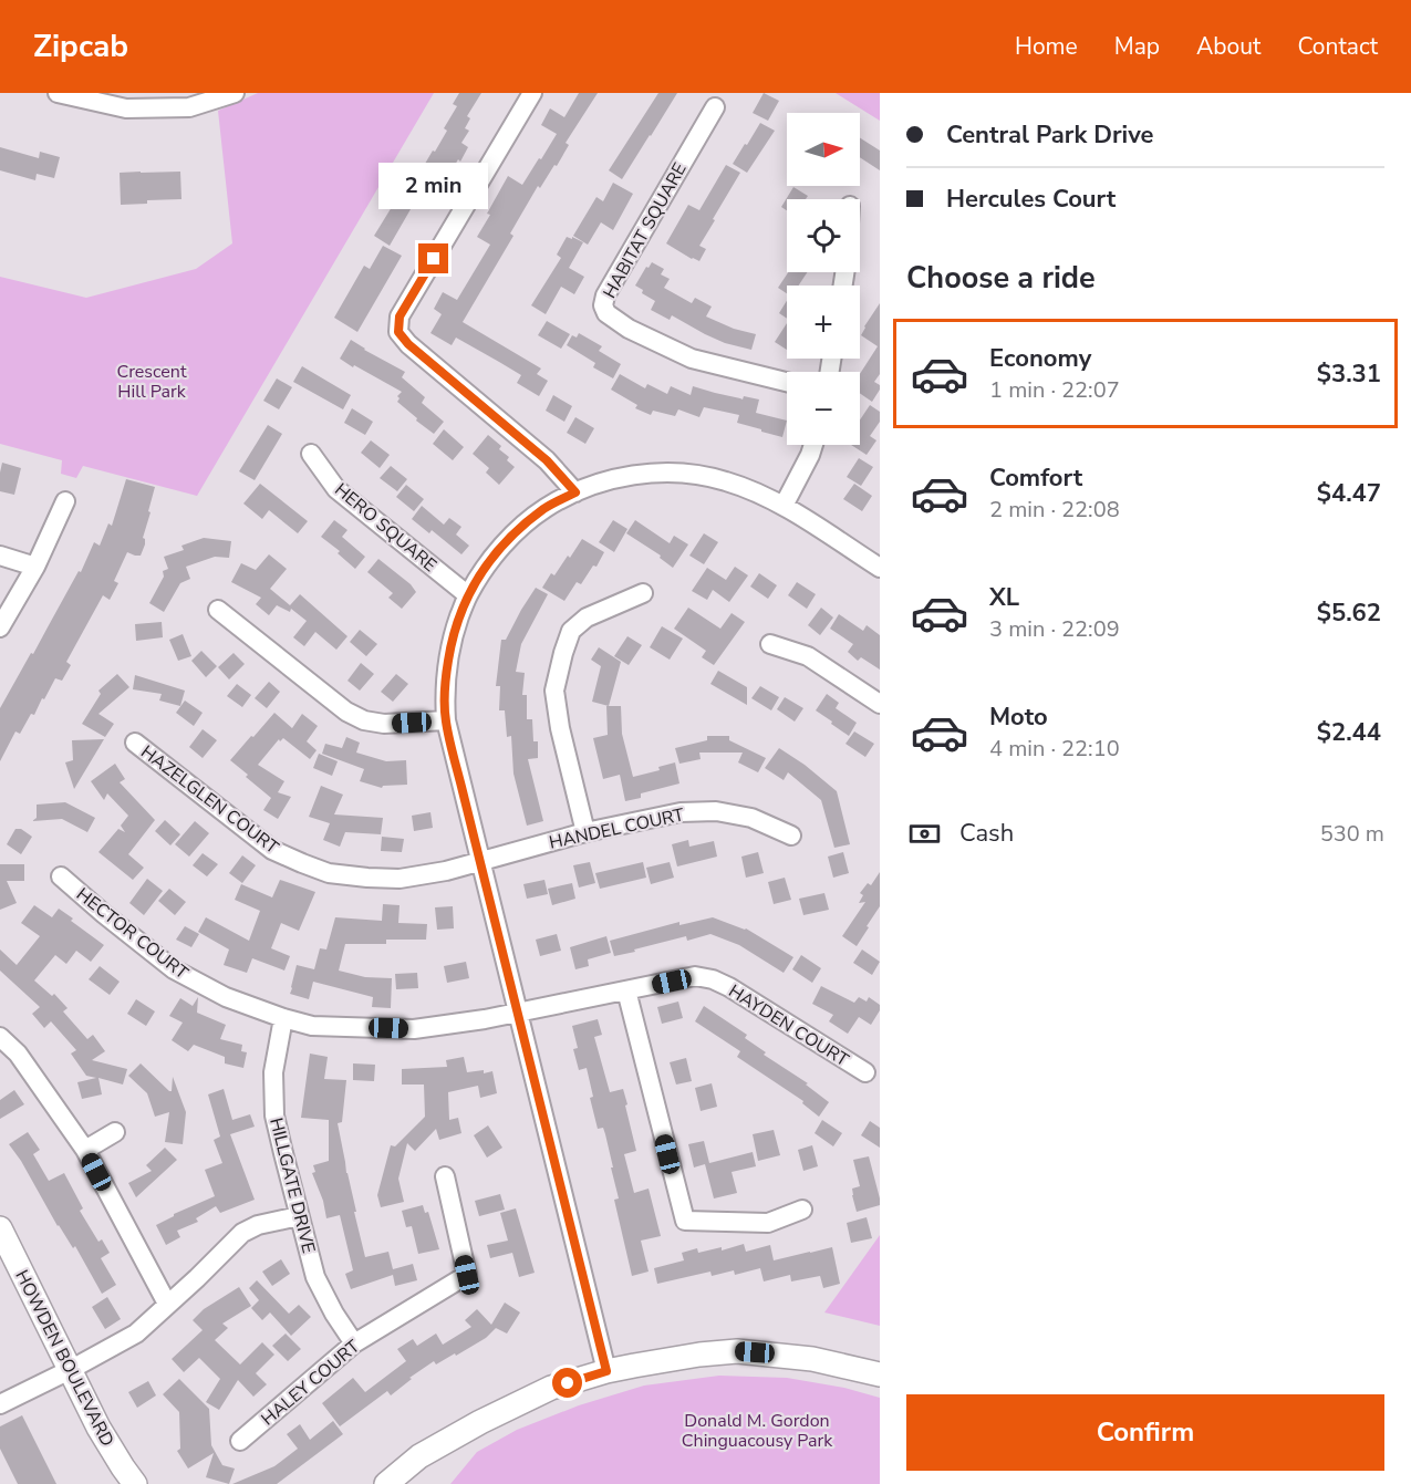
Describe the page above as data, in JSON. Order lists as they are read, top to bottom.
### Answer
{
  "streets": {
    "street": [
      "HABITAT SQUARE",
      "HERO SQUARE",
      "HAZELGLEN COURT",
      "HANDEL COURT",
      "HECTOR COURT",
      "HAYDEN COURT",
      "HILLGATE DRIVE",
      "HOWDEN BOULEVARD",
      "HALEY COURT"
    ]
  },
  "crossings": [
    ["HAZELGLEN COURT", "HANDEL COURT"],
    ["HECTOR COURT", "HAYDEN COURT"],
    ["HECTOR COURT", "HILLGATE DRIVE"],
    ["HILLGATE DRIVE", "HALEY COURT"]
  ],
  "parks": ["Crescent Hill Park", "Donald M. Gordon Chinguacousy Park"],
  "north": "right",
  "page": {
    "header": "Zipcab",
    "nav": [
      "Home",
      "Map",
      "About",
      "Contact"
    ],
    "banner": ["Central Park Drive", "Hercules Court"],
    "map_buttons": ["+", "−"],
    "bubble": "2 min",
    "heading": "Choose a ride",
    "list": [
      {
        "name": "Economy",
        "note": "1 min · 22:07",
        "value": "$3.31"
      },
      {
        "name": "Comfort",
        "note": "2 min · 22:08",
        "value": "$4.47"
      },
      {
        "name": "XL",
        "note": "3 min · 22:09",
        "value": "$5.62"
      },
      {
        "name": "Moto",
        "note": "4 min · 22:10",
        "value": "$2.44"
      }
    ],
    "pay": ["Cash", "530 m"],
    "buttons": "Confirm"
  }
}
